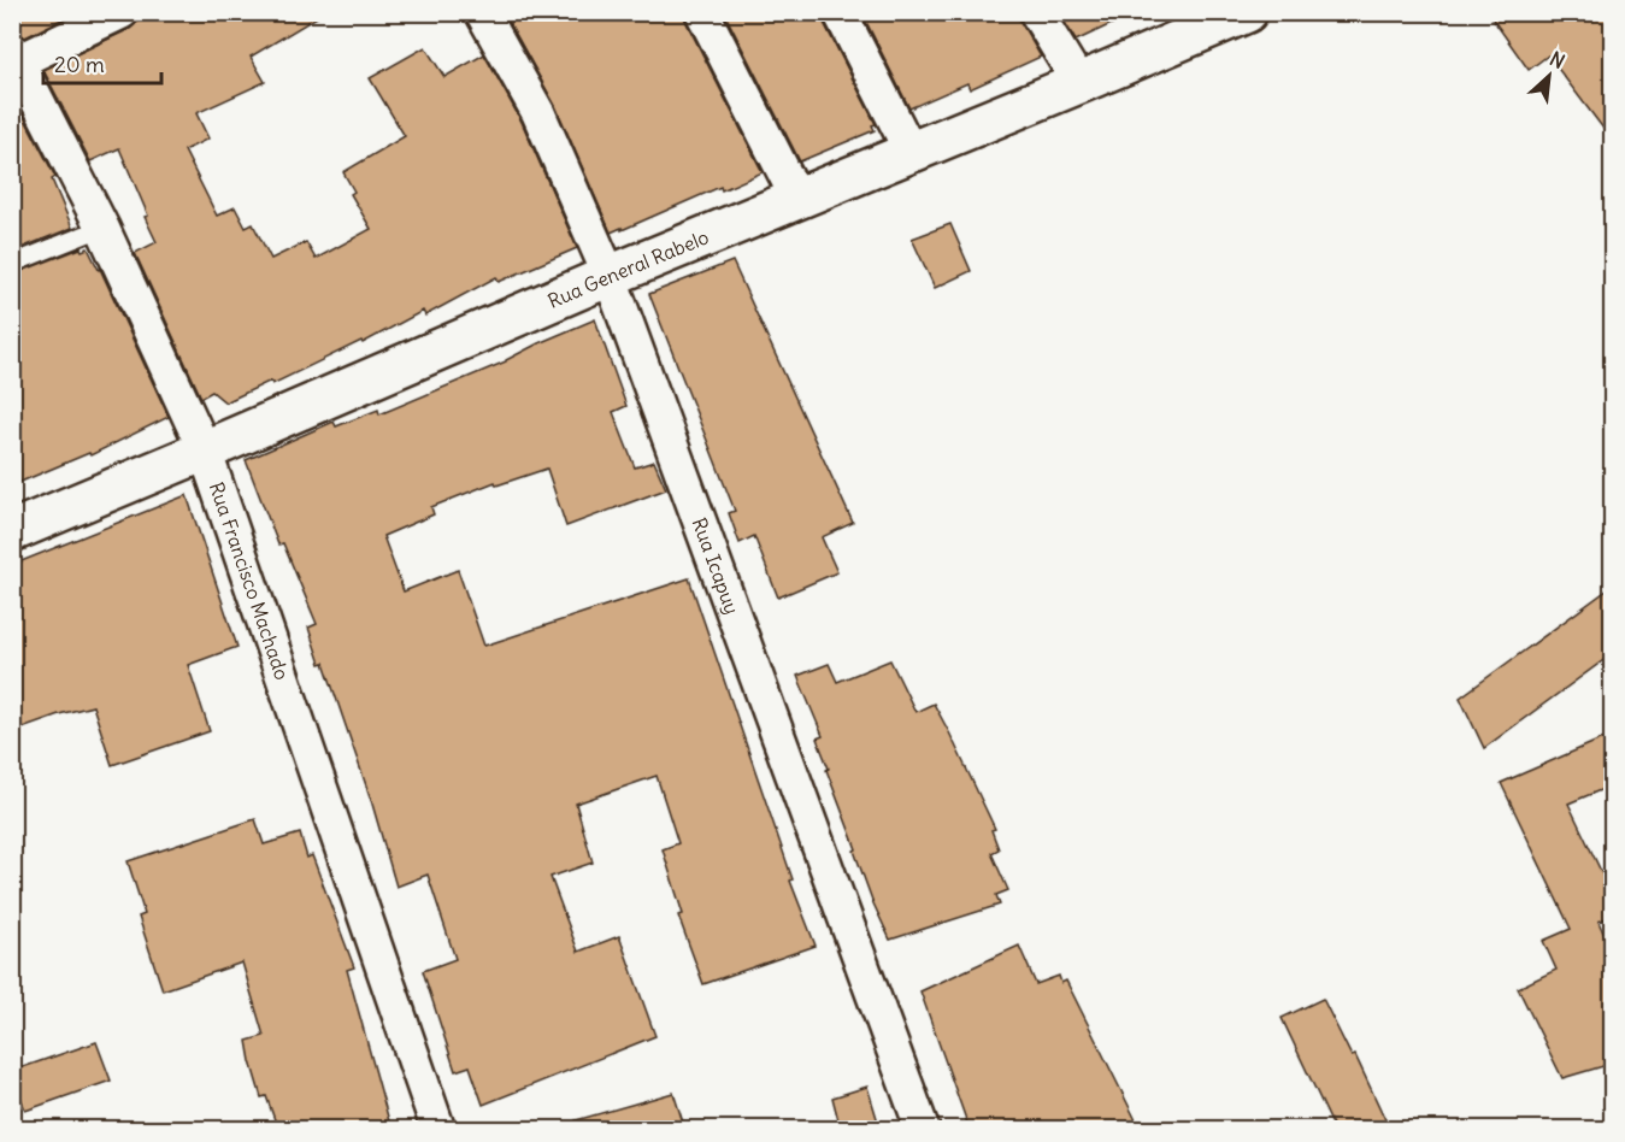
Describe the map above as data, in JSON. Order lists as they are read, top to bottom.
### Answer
{
  "streets": {
    "street": ["Rua General Rabelo", "Rua Icapuy", "Rua Francisco Machado"]
  },
  "crossings": [
    ["Rua General Rabelo", "Rua Icapuy"],
    ["Rua General Rabelo", "Rua Francisco Machado"]
  ],
  "scale_bar": "20 m",
  "north": "top right"
}
